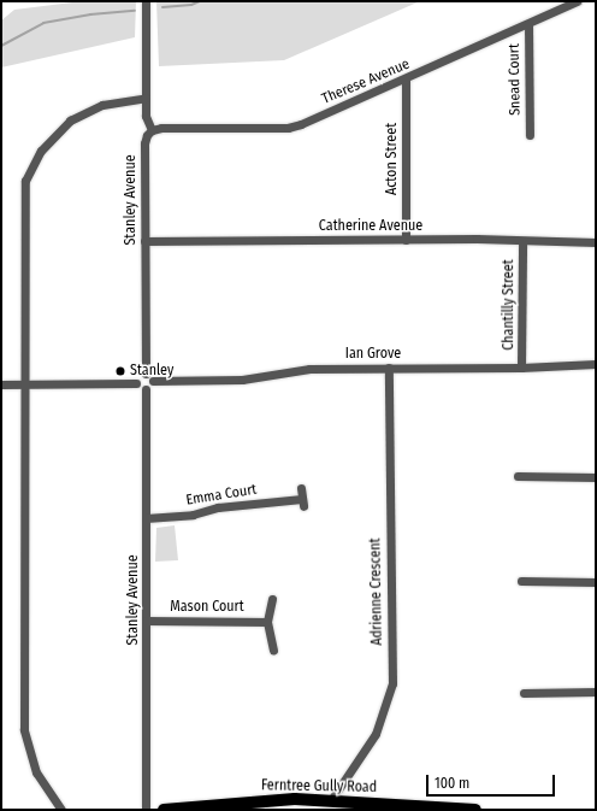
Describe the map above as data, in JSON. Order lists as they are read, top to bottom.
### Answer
{
  "streets": {
    "main road": ["Ferntree Gully Road"],
    "street": [
      "Snead Court",
      "Therese Avenue",
      "Acton Street",
      "Stanley Avenue",
      "Catherine Avenue",
      "Chantilly Street",
      "Ian Grove",
      "Emma Court",
      "Adrienne Crescent",
      "Mason Court"
    ]
  },
  "crossings": [
    ["Snead Court", "Therese Avenue"],
    ["Therese Avenue", "Acton Street"],
    ["Therese Avenue", "Stanley Avenue"],
    ["Acton Street", "Catherine Avenue"],
    ["Stanley Avenue", "Catherine Avenue"],
    ["Stanley Avenue", "Ian Grove"],
    ["Stanley Avenue", "Emma Court"],
    ["Stanley Avenue", "Mason Court"],
    ["Catherine Avenue", "Chantilly Street"],
    ["Chantilly Street", "Ian Grove"],
    ["Ian Grove", "Adrienne Crescent"],
    ["Adrienne Crescent", "Ferntree Gully Road"]
  ],
  "places": ["Stanley"],
  "scale_bar": "100 m"
}
